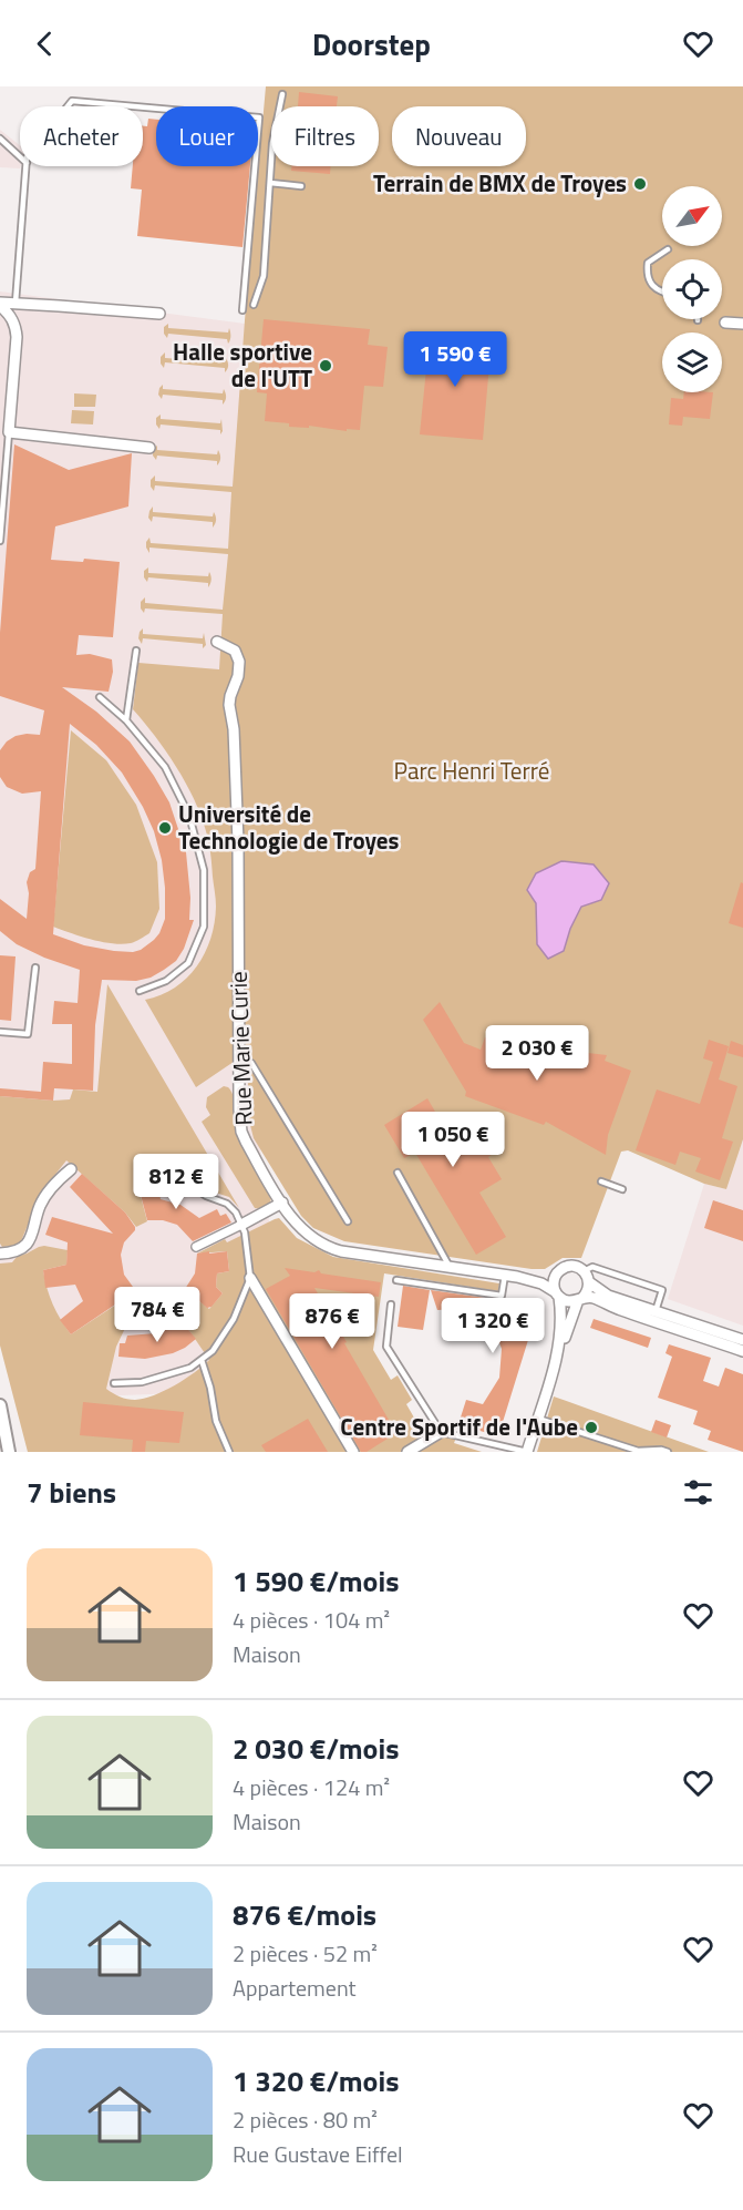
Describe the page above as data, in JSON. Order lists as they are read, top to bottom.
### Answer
{
  "streets": {
    "street": ["Rue Marie Curie"]
  },
  "parks": ["Parc Henri Terré"],
  "places": [
    "Terrain de BMX de Troyes",
    "Halle sportive de l'UTT",
    "Université de Technologie de Troyes",
    "Centre Sportif de l'Aube"
  ],
  "north": "top right",
  "page": {
    "header": "Doorstep",
    "chip": [
      "Acheter",
      "Louer",
      "Filtres",
      "Nouveau"
    ],
    "price": [
      "1 590 €",
      "2 030 €",
      "1 050 €",
      "812 €",
      "784 €",
      "876 €",
      "1 320 €"
    ],
    "heading": "7 biens",
    "list": [
      {
        "name": "1 590 €/mois",
        "note": "4 pièces · 104 m² · Maison"
      },
      {
        "name": "2 030 €/mois",
        "note": "4 pièces · 124 m² · Maison"
      },
      {
        "name": "876 €/mois",
        "note": "2 pièces · 52 m² · Appartement"
      },
      {
        "name": "1 320 €/mois",
        "note": "2 pièces · 80 m² · Rue Gustave Eiffel"
      }
    ]
  }
}
